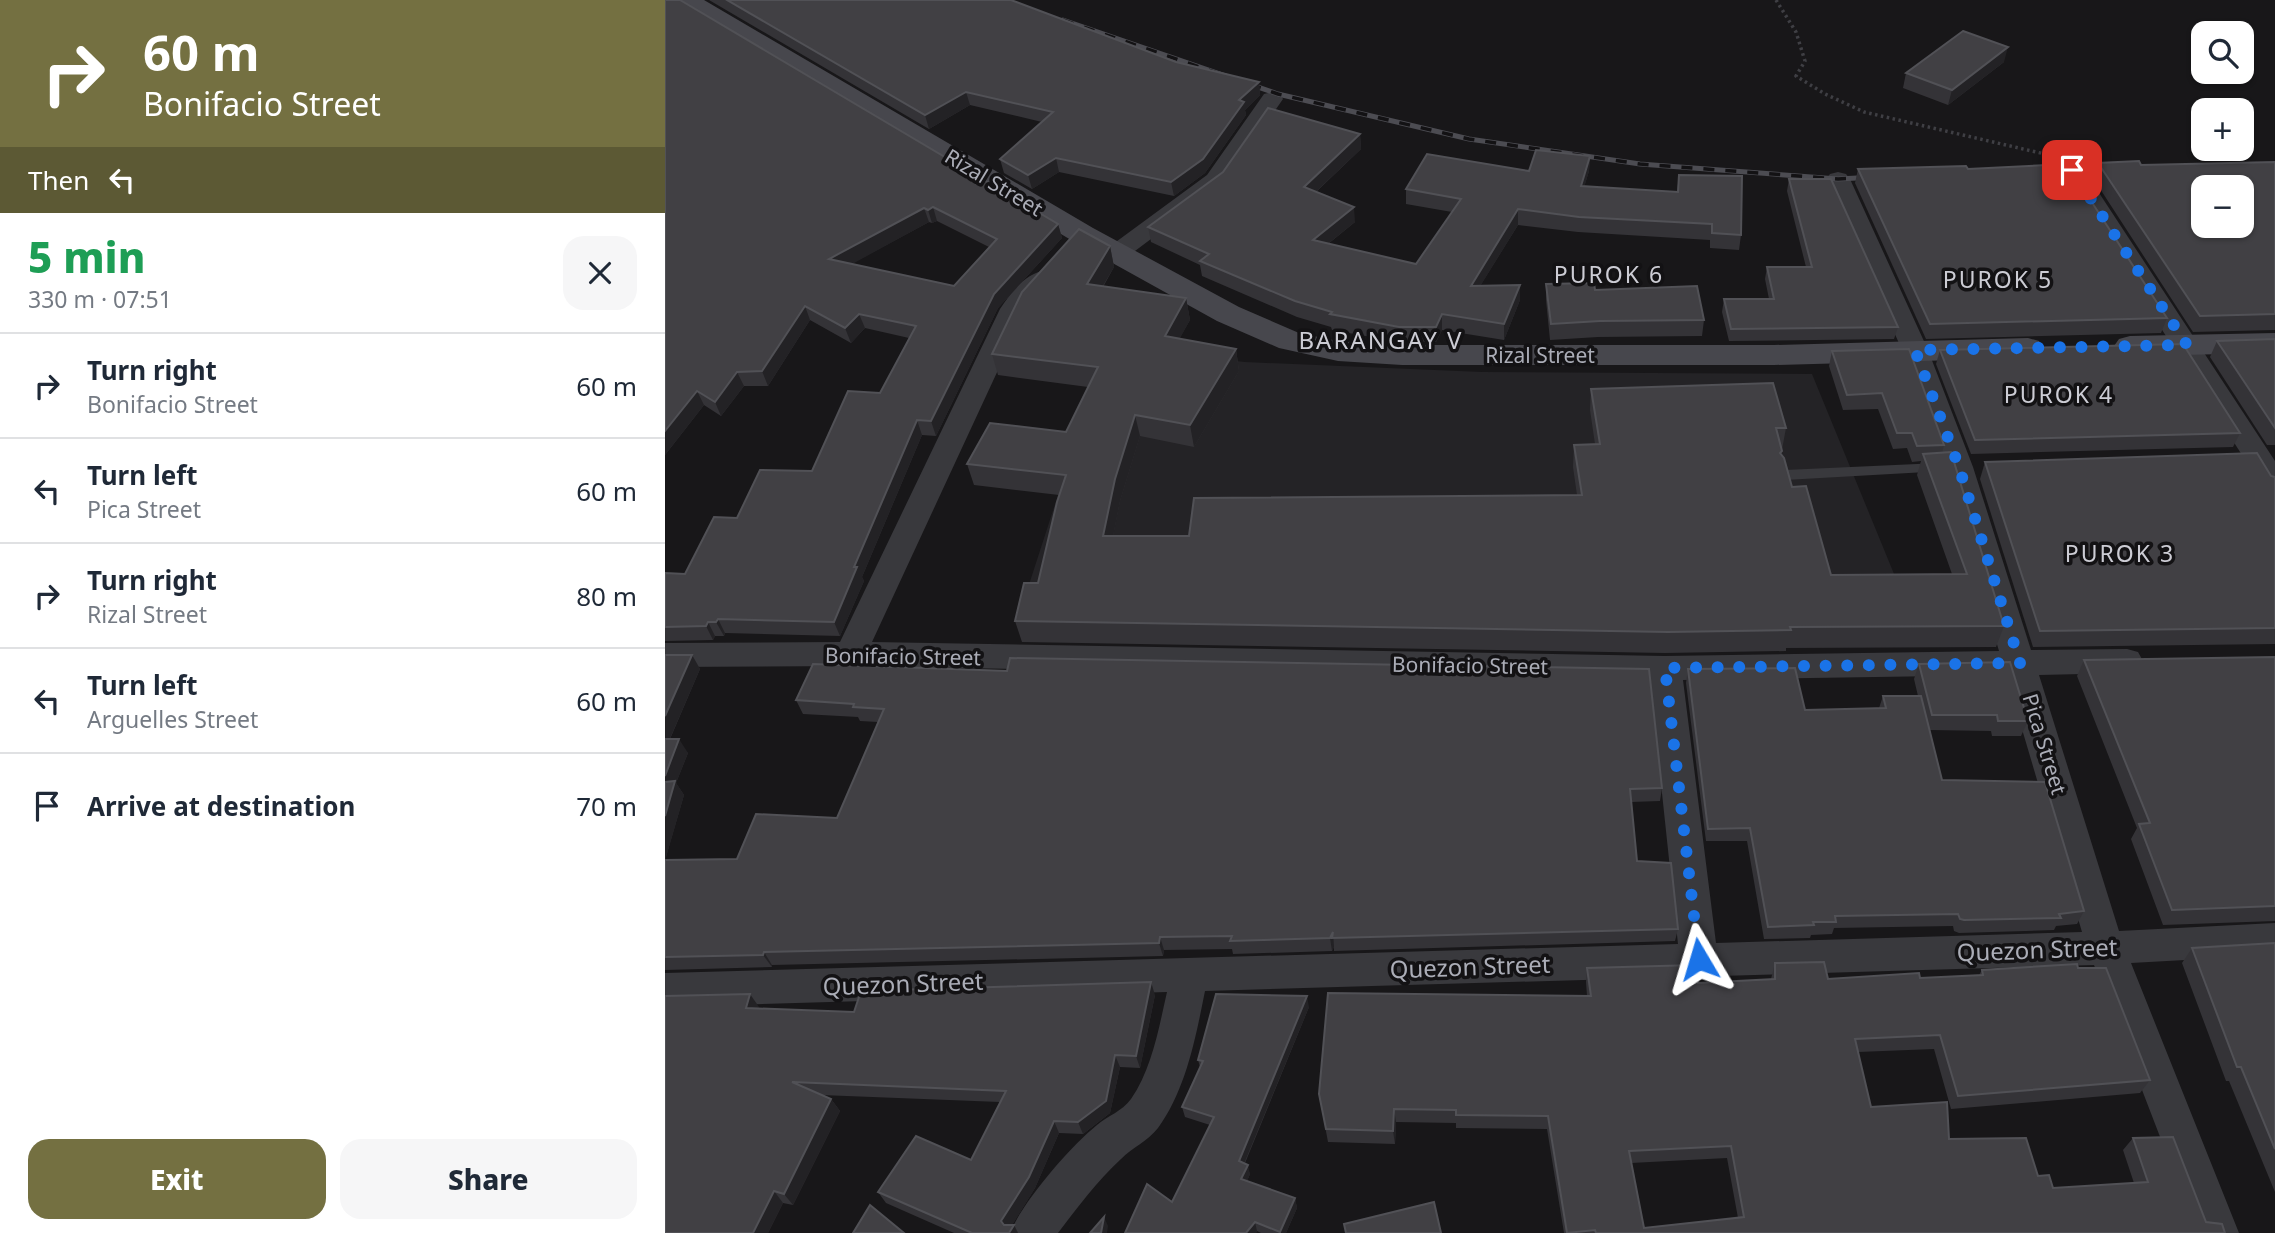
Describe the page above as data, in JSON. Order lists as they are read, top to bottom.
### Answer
{
  "streets": {
    "street": [
      "Rizal Street",
      "Bonifacio Street",
      "Pica Street",
      "Quezon Street"
    ]
  },
  "crossings": [
    ["Rizal Street", "Pica Street"],
    ["Bonifacio Street", "Pica Street"],
    ["Pica Street", "Quezon Street"]
  ],
  "districts": [
    "PUROK 6",
    "PUROK 5",
    "BARANGAY V",
    "PUROK 4",
    "PUROK 3"
  ],
  "page": {
    "turn": ["60 m", "Bonifacio Street"],
    "map_buttons": ["+", "−"],
    "then": "Then",
    "heading": ["5 min", "330 m · 07:51"],
    "list": [
      {
        "name": "Turn right",
        "note": "Bonifacio Street",
        "value": "60 m"
      },
      {
        "name": "Turn left",
        "note": "Pica Street",
        "value": "60 m"
      },
      {
        "name": "Turn right",
        "note": "Rizal Street",
        "value": "80 m"
      },
      {
        "name": "Turn left",
        "note": "Arguelles Street",
        "value": "60 m"
      },
      {
        "name": "Arrive at destination",
        "value": "70 m"
      }
    ],
    "buttons": ["Exit", "Share"]
  }
}
